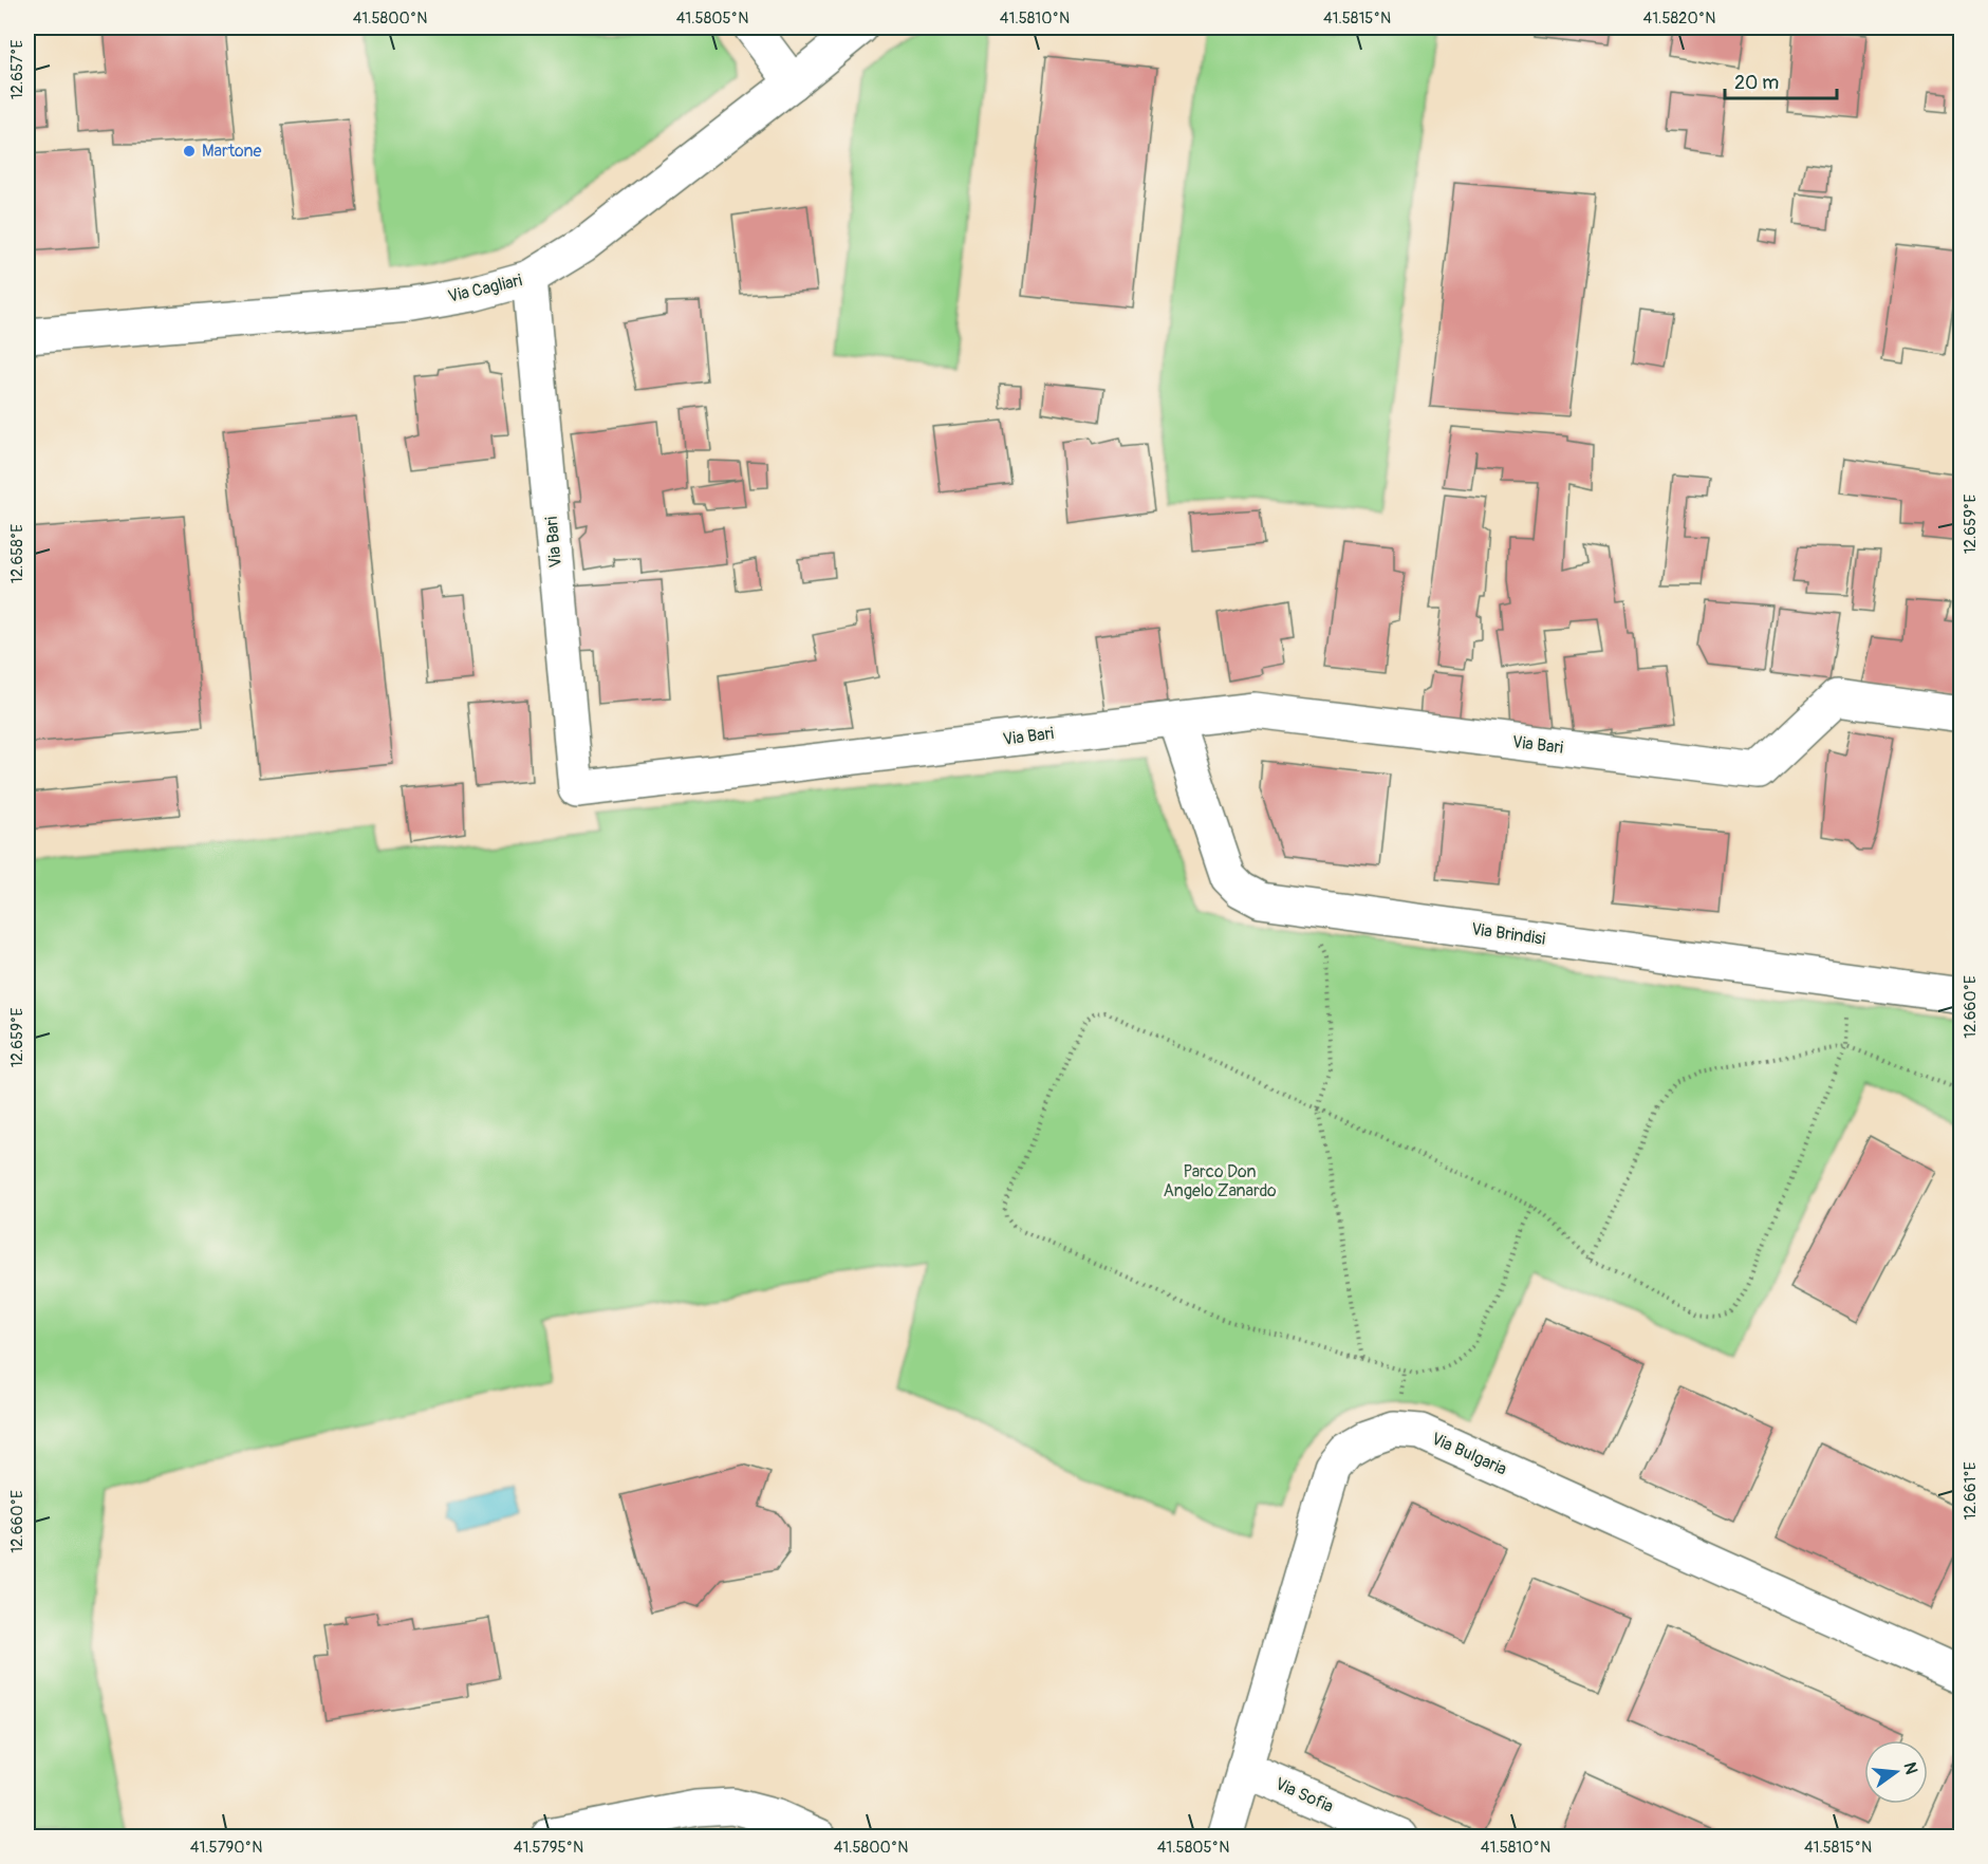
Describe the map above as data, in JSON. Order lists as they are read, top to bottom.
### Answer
{
  "streets": {
    "street": [
      "Via Cagliari",
      "Via Bari",
      "Via Brindisi",
      "Via Bulgaria",
      "Via Sofia"
    ]
  },
  "crossings": [
    ["Via Cagliari", "Via Bari"],
    ["Via Bari", "Via Brindisi"],
    ["Via Bulgaria", "Via Sofia"]
  ],
  "parks": ["Parco Don Angelo Zanardo"],
  "places": ["Martone"],
  "scale_bar": "20 m",
  "north": "right",
  "coordinates": [
    "41.5800°N",
    "41.5805°N",
    "41.5810°N",
    "41.5815°N",
    "41.5820°N",
    "12.657°E",
    "12.659°E",
    "12.658°E",
    "12.660°E",
    "12.661°E",
    "41.5790°N",
    "41.5795°N"
  ]
}
